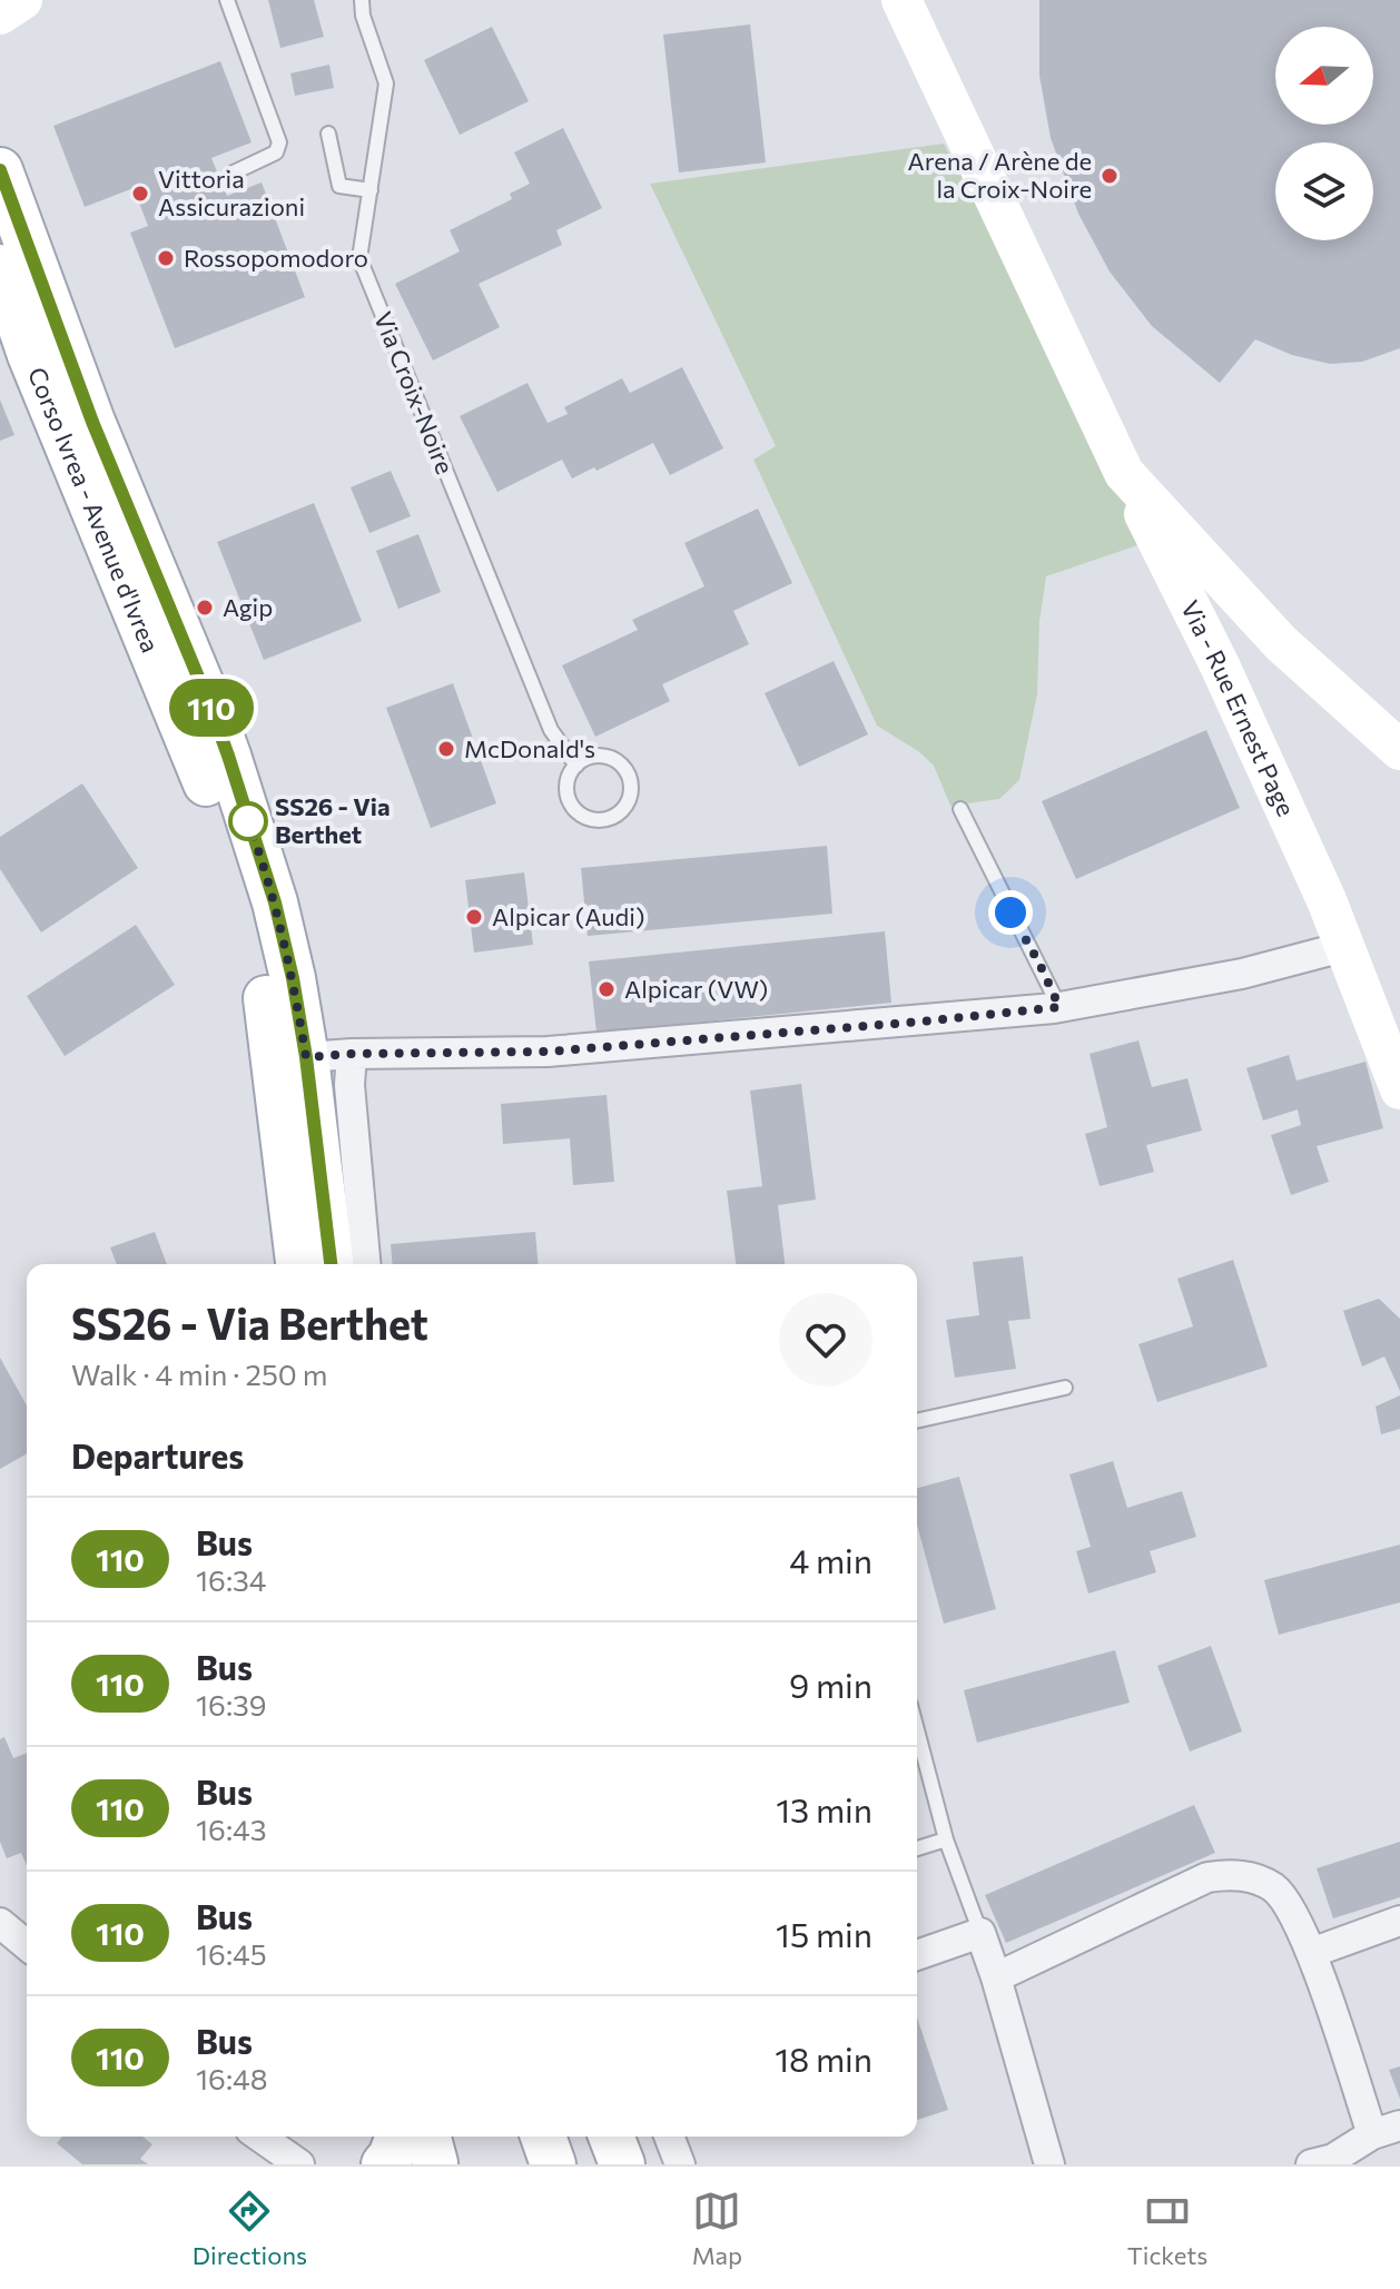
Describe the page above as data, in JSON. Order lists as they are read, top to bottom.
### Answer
{
  "streets": {
    "main road": ["Corso Ivrea - Avenue d'Ivrea"],
    "street": ["Via - Rue Ernest Page"],
    "lane": ["Via Croix-Noire"]
  },
  "places": [
    "Arena / Arène de la Croix-Noire",
    "Vittoria Assicurazioni",
    "Rossopomodoro",
    "Agip",
    "McDonald's",
    "SS26 - Via Berthet",
    "Alpicar (Audi)",
    "Alpicar (VW)"
  ],
  "lines": ["bus line 110"],
  "north": "left",
  "page": {
    "on_map": "110",
    "heading": [
      ["SS26 - Via Berthet", "Walk · 4 min · 250 m"],
      "Departures"
    ],
    "list": [
      {
        "mark": "110",
        "name": "Bus",
        "note": "16:34",
        "value": "4 min"
      },
      {
        "mark": "110",
        "name": "Bus",
        "note": "16:39",
        "value": "9 min"
      },
      {
        "mark": "110",
        "name": "Bus",
        "note": "16:43",
        "value": "13 min"
      },
      {
        "mark": "110",
        "name": "Bus",
        "note": "16:45",
        "value": "15 min"
      },
      {
        "mark": "110",
        "name": "Bus",
        "note": "16:48",
        "value": "18 min"
      }
    ],
    "tabs": ["Directions", "Map", "Tickets"]
  }
}
